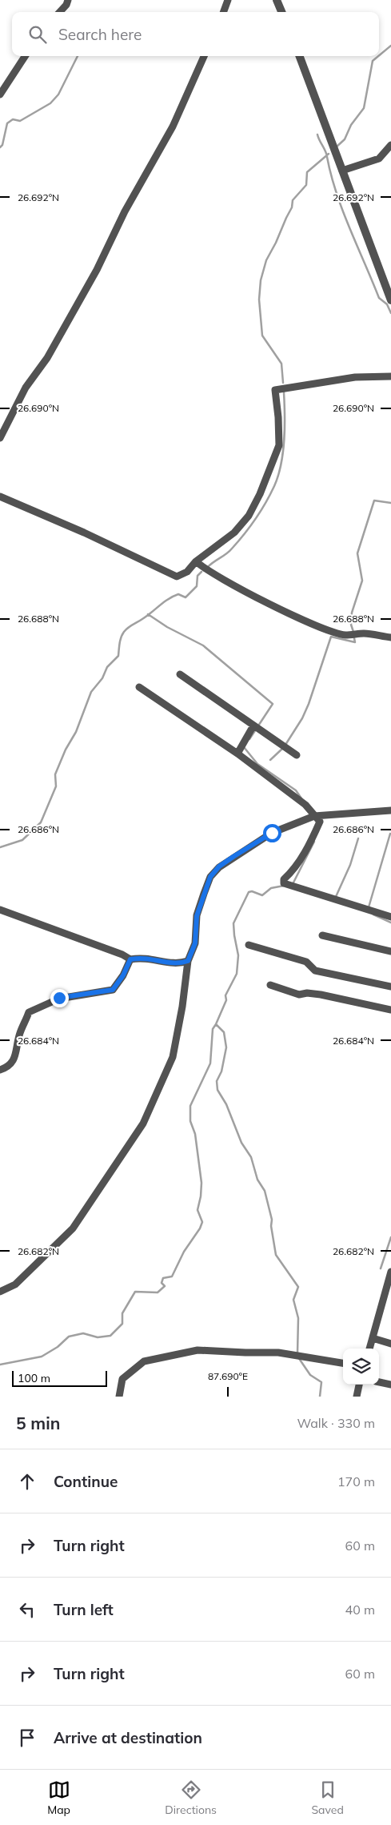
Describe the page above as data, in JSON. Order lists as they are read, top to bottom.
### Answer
{
  "scale_bar": "100 m",
  "page": {
    "search": "Search here",
    "scale": "100 m",
    "heading": ["5 min", "Walk · 330 m"],
    "list": [
      ["Continue", "170 m"],
      ["Turn right", "60 m"],
      ["Turn left", "40 m"],
      ["Turn right", "60 m"],
      "Arrive at destination"
    ],
    "nav": ["Map", "Directions", "Saved"]
  },
  "coordinates": [
    "26.692°N",
    "26.690°N",
    "26.688°N",
    "26.686°N",
    "26.684°N",
    "26.682°N",
    "87.690°E"
  ]
}
